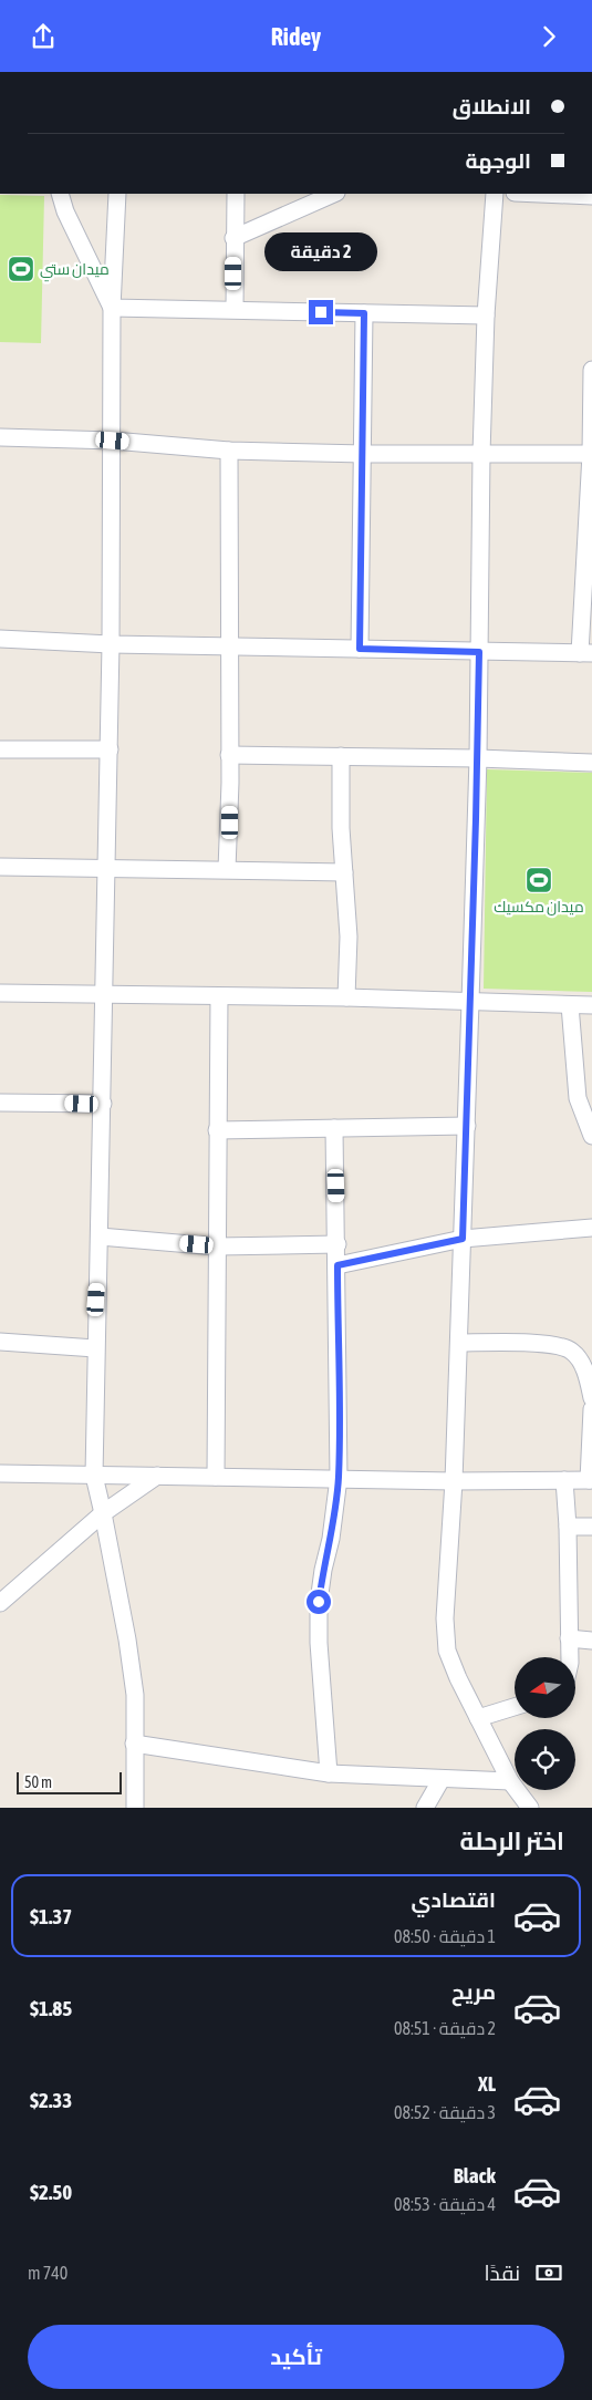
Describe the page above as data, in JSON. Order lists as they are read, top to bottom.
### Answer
{
  "places": {
    "sports": ["ميدان ستي", "ميدان مكسيك"]
  },
  "scale_bar": "50 m",
  "north": "left",
  "page": {
    "header": "Ridey",
    "banner": ["الانطلاق", "الوجهة"],
    "bubble": "2 دقيقة",
    "scale": "50 m",
    "heading": "اختر الرحلة",
    "list": [
      {
        "name": "اقتصادي",
        "note": "1 دقيقة · 08:50",
        "value": "$1.37"
      },
      {
        "name": "مريح",
        "note": "2 دقيقة · 08:51",
        "value": "$1.85"
      },
      {
        "name": "XL",
        "note": "3 دقيقة · 08:52",
        "value": "$2.33"
      },
      {
        "name": "Black",
        "note": "4 دقيقة · 08:53",
        "value": "$2.50"
      }
    ],
    "pay": ["نقدًا", "740 m"],
    "buttons": "تأكيد"
  }
}
